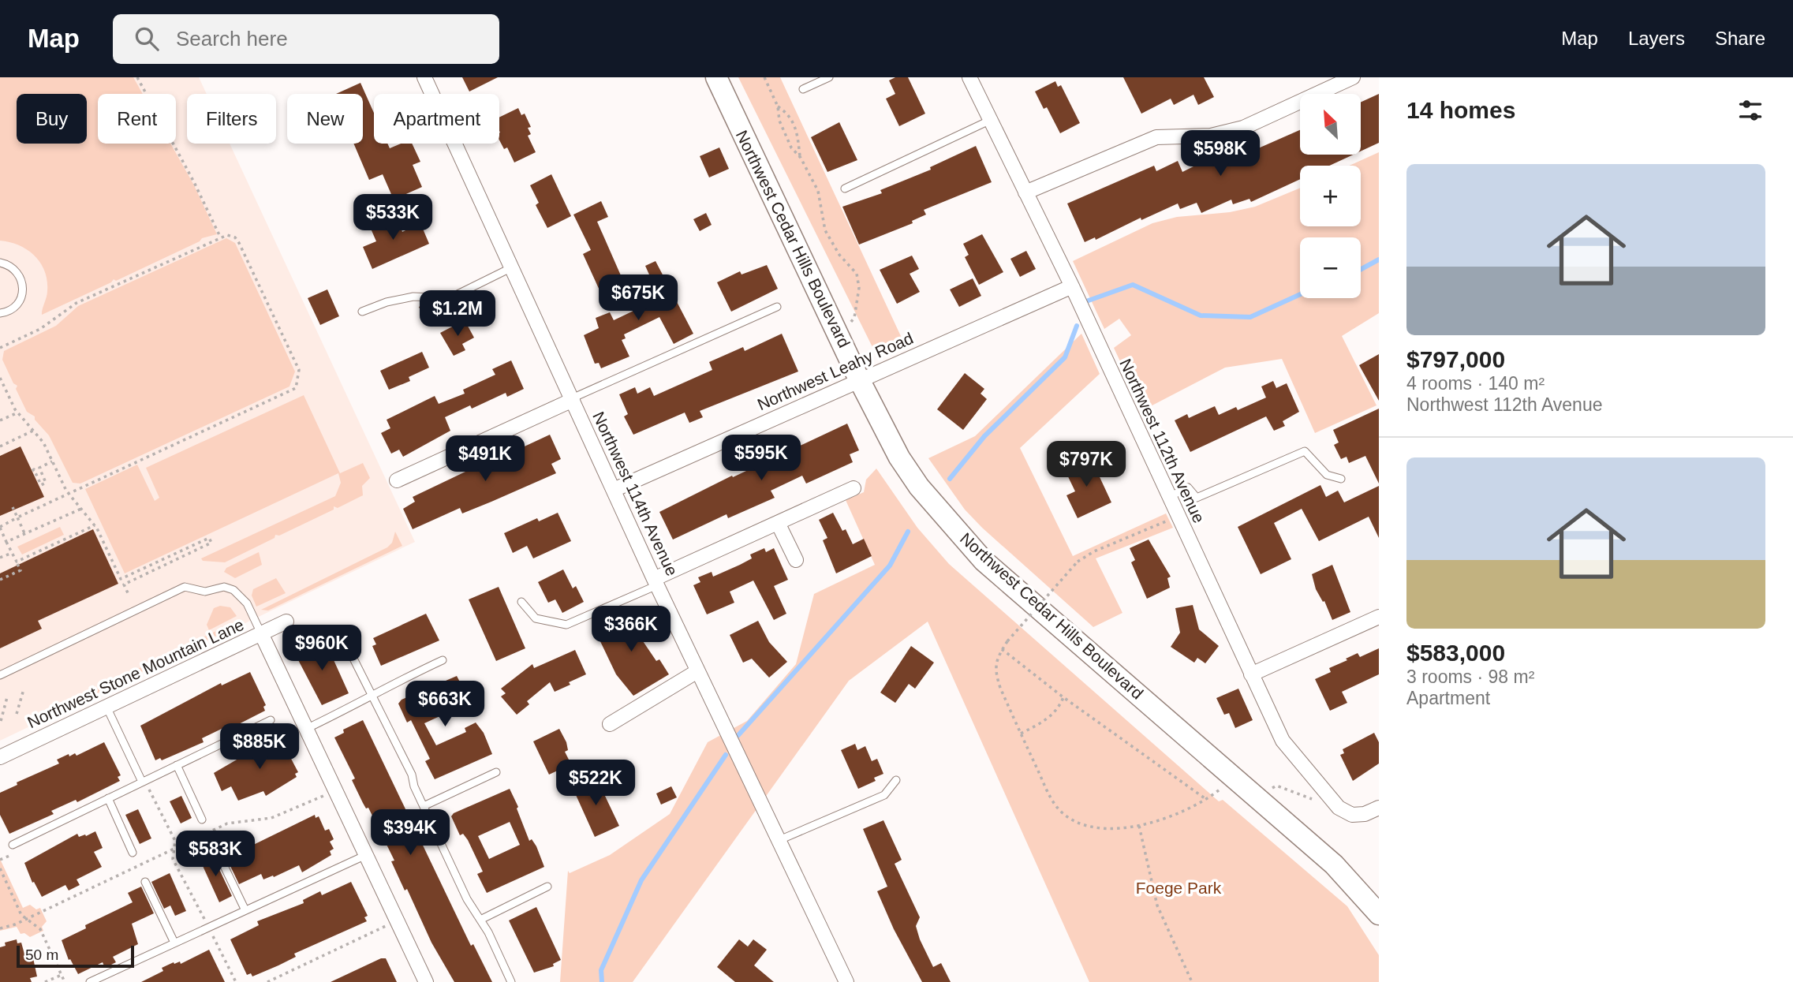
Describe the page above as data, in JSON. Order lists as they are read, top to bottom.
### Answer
{
  "streets": {
    "main road": ["Northwest Cedar Hills Boulevard"],
    "street": [
      "Northwest Leahy Road",
      "Northwest 112th Avenue",
      "Northwest 114th Avenue",
      "Northwest Stone Mountain Lane"
    ]
  },
  "crossings": [
    ["Northwest Cedar Hills Boulevard", "Northwest Leahy Road"],
    ["Northwest Leahy Road", "Northwest 112th Avenue"],
    ["Northwest Leahy Road", "Northwest 114th Avenue"]
  ],
  "parks": ["Foege Park"],
  "scale_bar": "50 m",
  "north": "top left",
  "page": {
    "header": "Map",
    "search": "Search here",
    "nav": ["Map", "Layers", "Share"],
    "heading": "14 homes",
    "map_buttons": ["+", "−"],
    "chip": [
      "Buy",
      "Rent",
      "Filters",
      "New",
      "Apartment"
    ],
    "price": [
      "$598K",
      "$533K",
      "$675K",
      "$1.2M",
      "$595K",
      "$491K",
      "$797K",
      "$366K",
      "$960K",
      "$663K",
      "$885K",
      "$522K",
      "$394K",
      "$583K"
    ],
    "list": [
      {
        "name": "$797,000",
        "note": "4 rooms · 140 m² · Northwest 112th Avenue"
      },
      {
        "name": "$583,000",
        "note": "3 rooms · 98 m² · Apartment"
      }
    ],
    "scale": "50 m"
  }
}
